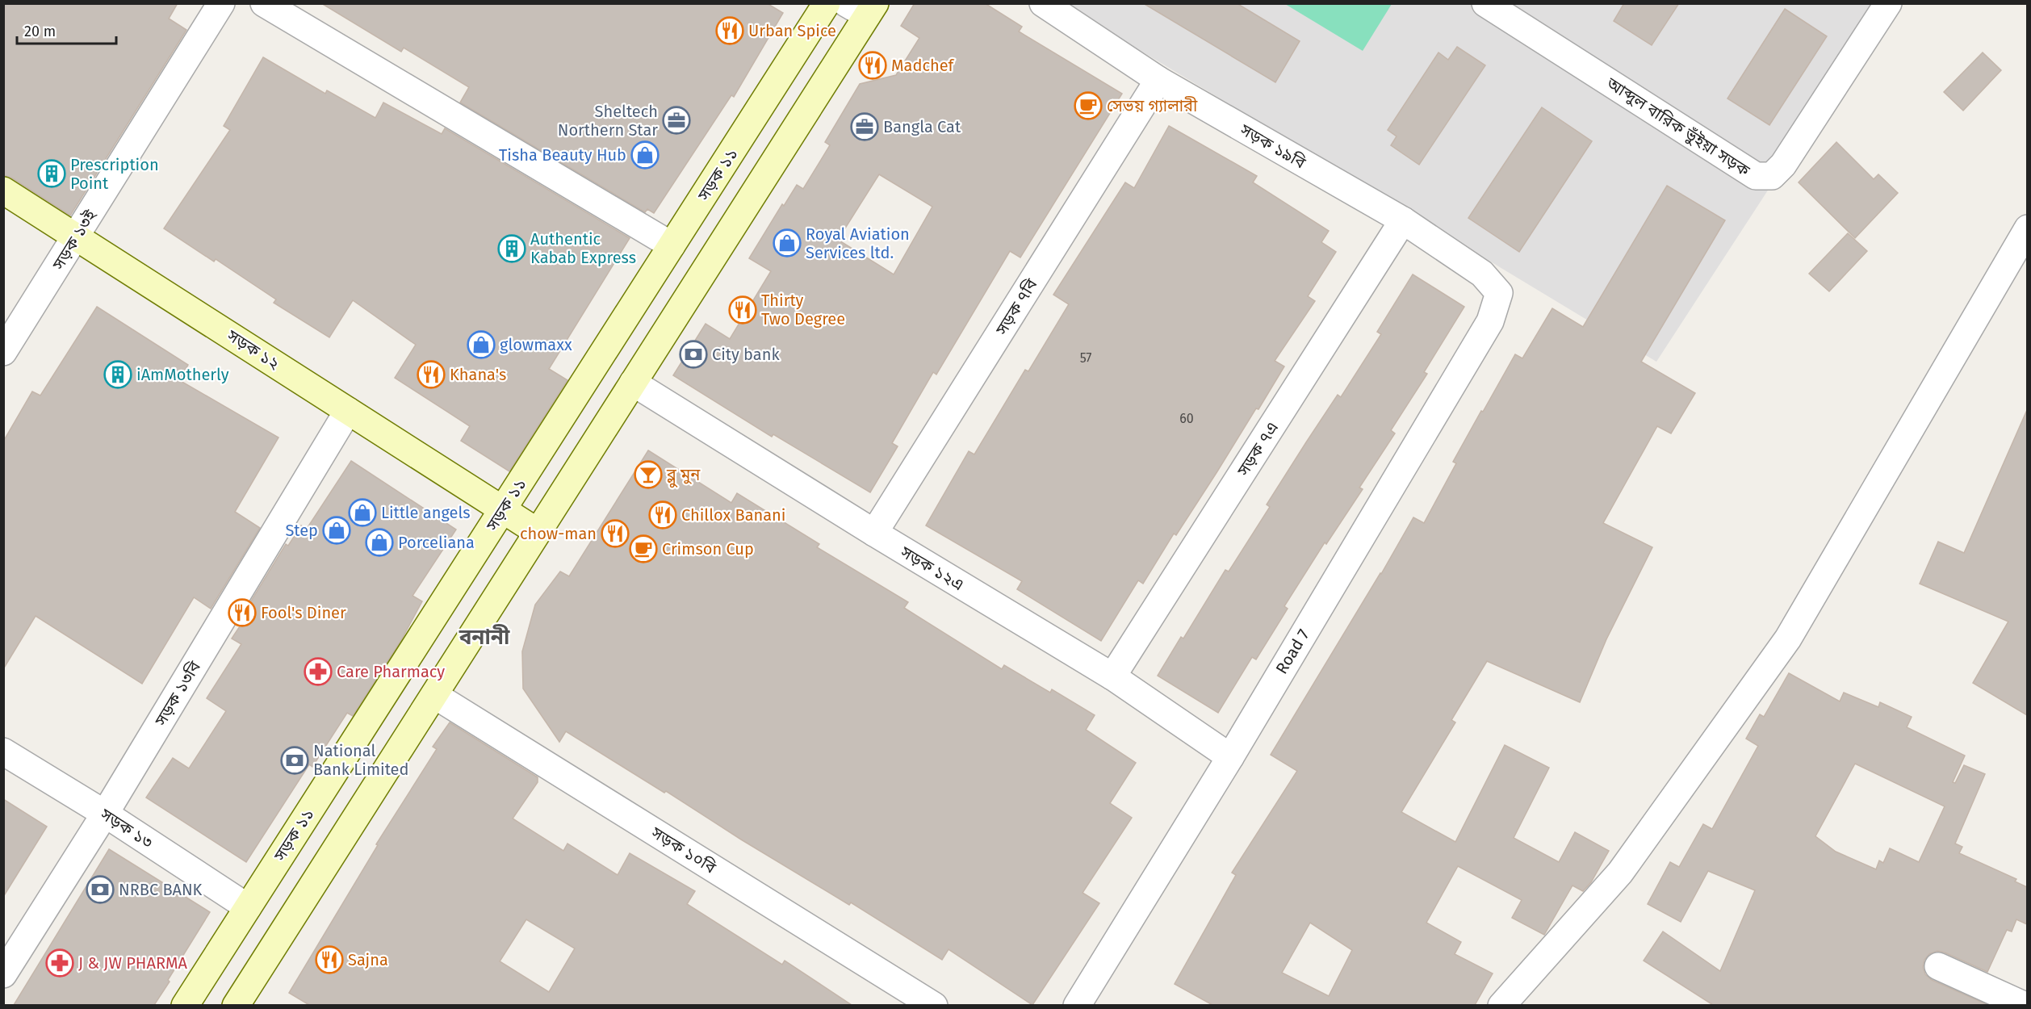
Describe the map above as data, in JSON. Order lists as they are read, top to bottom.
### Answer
{
  "streets": {
    "main road": ["সড়ক ১১", "সড়ক ১২"],
    "street": [
      "আব্দুল বারিক ভুঁইয়া সড়ক",
      "সড়ক ১৯বি",
      "সড়ক ১৩ই",
      "সড়ক ৭বি",
      "সড়ক ৭এ",
      "সড়ক ১২এ",
      "Road 7",
      "সড়ক ১৩বি",
      "সড়ক ১৩",
      "সড়ক ১০বি"
    ]
  },
  "crossings": [
    ["সড়ক ১৯বি", "সড়ক ৭বি"],
    ["সড়ক ১৯বি", "সড়ক ৭এ"],
    ["সড়ক ১৯বি", "Road 7"],
    ["সড়ক ১১", "সড়ক ১২"],
    ["সড়ক ১১", "সড়ক ১৩"],
    ["সড়ক ১৩ই", "সড়ক ১২"],
    ["সড়ক ৭বি", "সড়ক ১২এ"],
    ["সড়ক ১২", "সড়ক ১৩বি"],
    ["সড়ক ৭এ", "সড়ক ১২এ"],
    ["সড়ক ১২এ", "Road 7"],
    ["সড়ক ১৩বি", "সড়ক ১৩"]
  ],
  "districts": ["বনানী"],
  "places": {
    "restaurant": [
      "Urban Spice",
      "Madchef",
      "Thirty Two Degree",
      "Khana's",
      "Chillox Banani",
      "chow-man",
      "Fool's Diner",
      "Sajna"
    ],
    "cafe": ["সেভয় গ্যালারী", "Crimson Cup"],
    "office": ["Sheltech Northern Star", "Bangla Cat"],
    "shop": [
      "Tisha Beauty Hub",
      "Royal Aviation Services ltd.",
      "glowmaxx",
      "Little angels",
      "Step",
      "Porceliana"
    ],
    "building": ["Prescription Point", "Authentic Kabab Express", "iAmMotherly"],
    "bank": ["City bank", "National Bank Limited", "NRBC BANK"],
    "bar": ["ব্লু মুন"],
    "pharmacy": ["Care Pharmacy", "J & JW PHARMA"]
  },
  "house_numbers": ["57", "60"],
  "scale_bar": "20 m"
}
